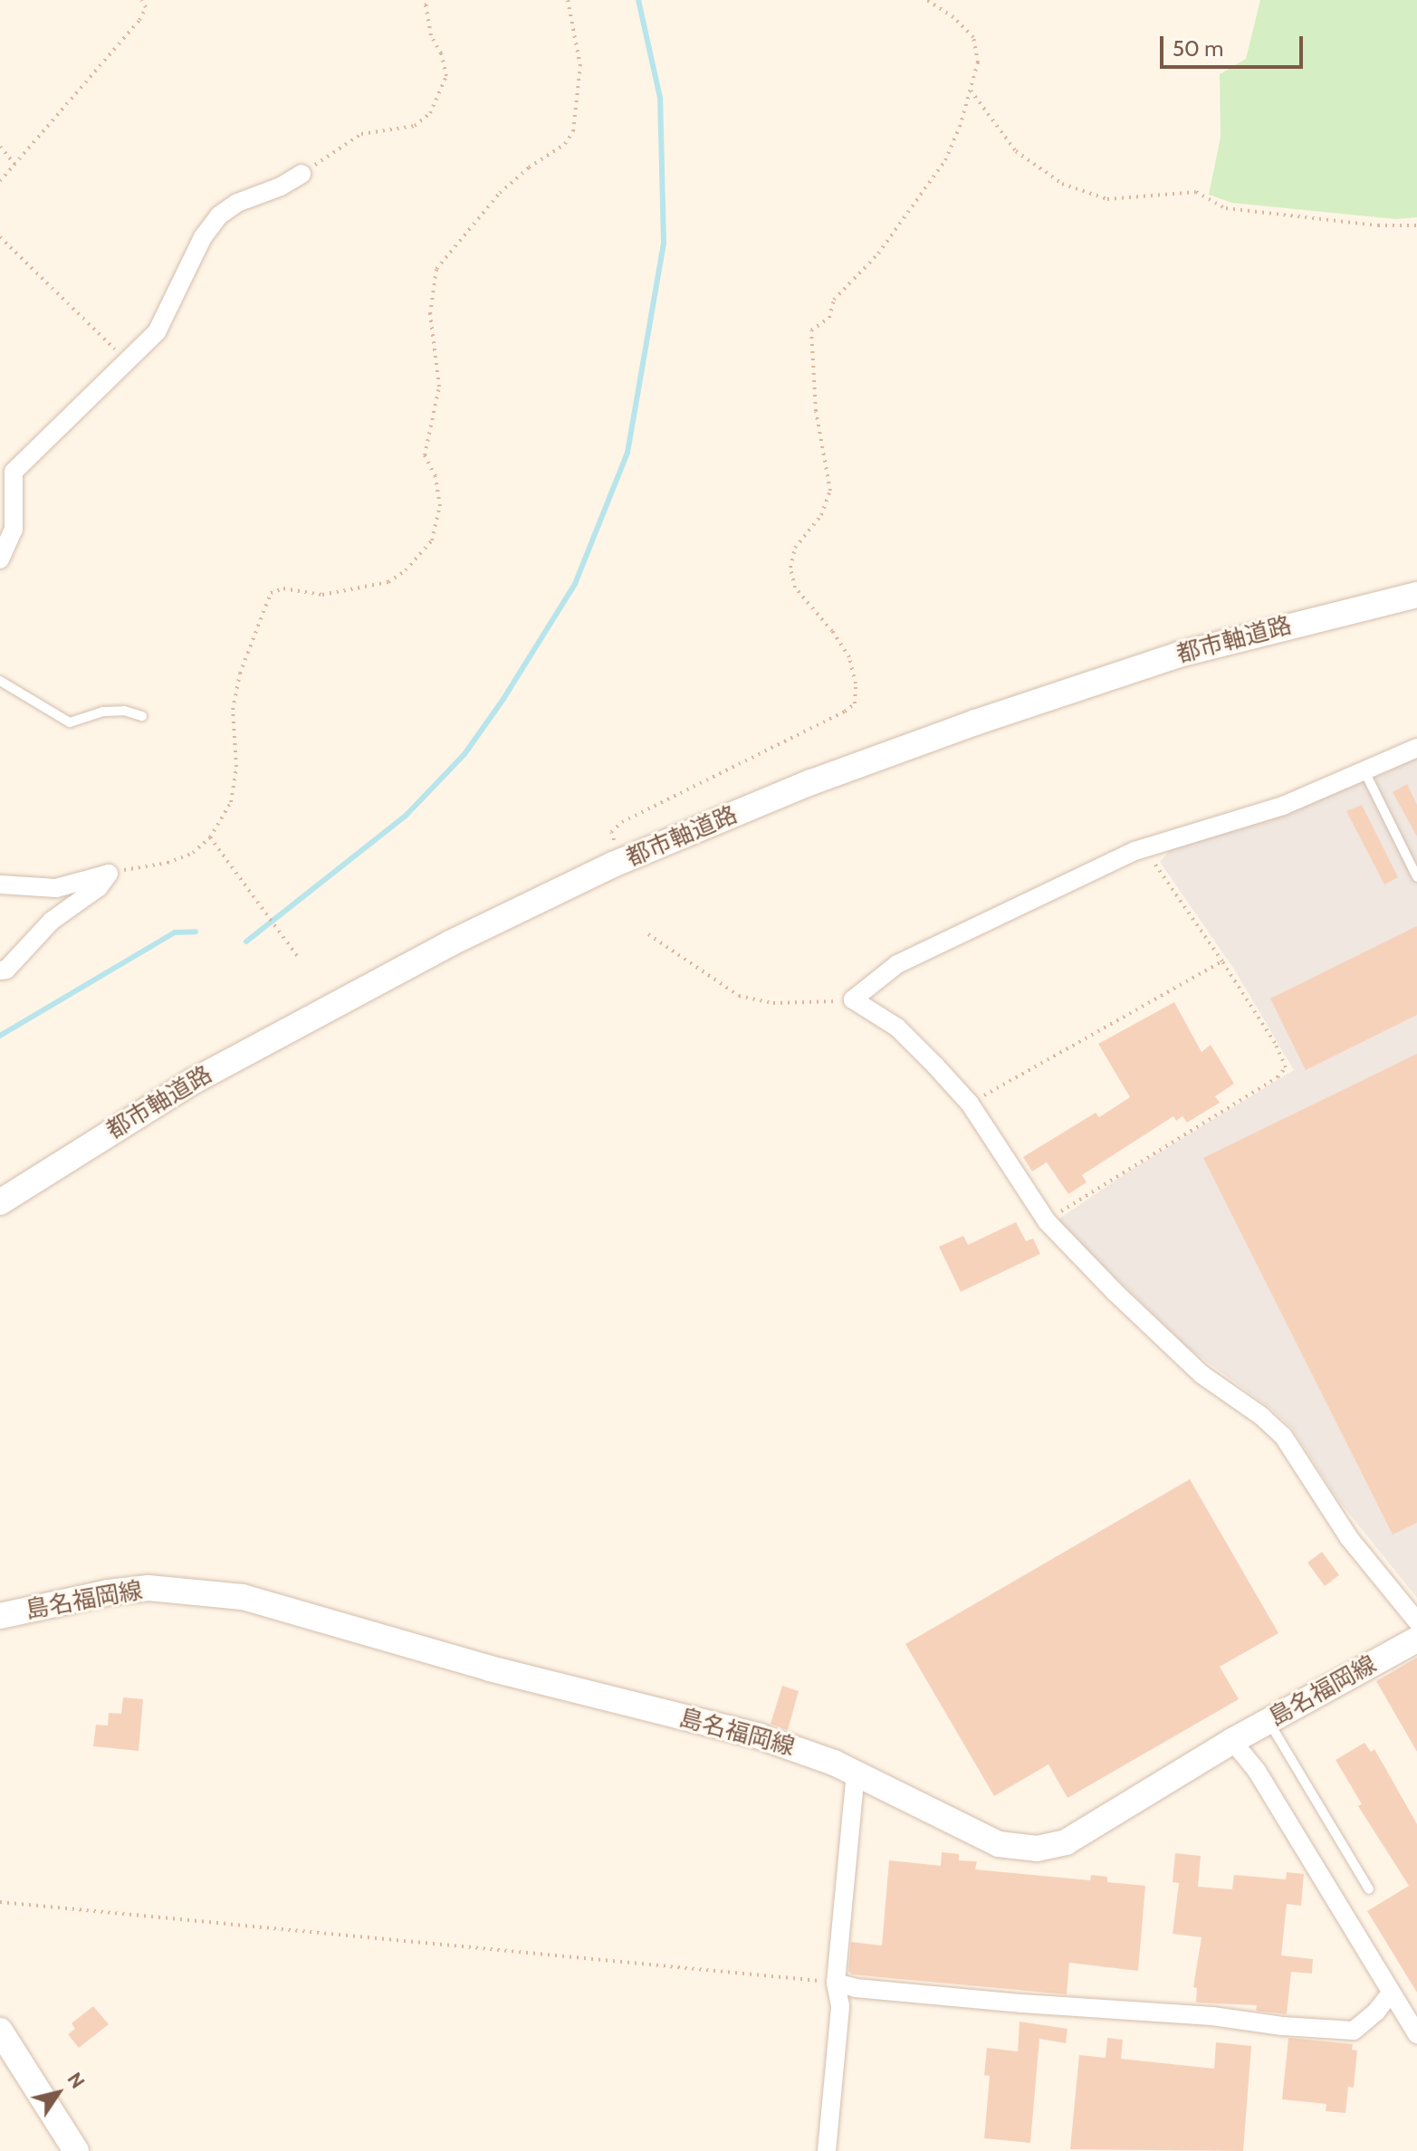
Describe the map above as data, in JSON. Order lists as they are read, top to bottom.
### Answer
{
  "streets": {
    "main road": ["都市軸道路", "島名福岡線"]
  },
  "scale_bar": "50 m",
  "north": "top right"
}
